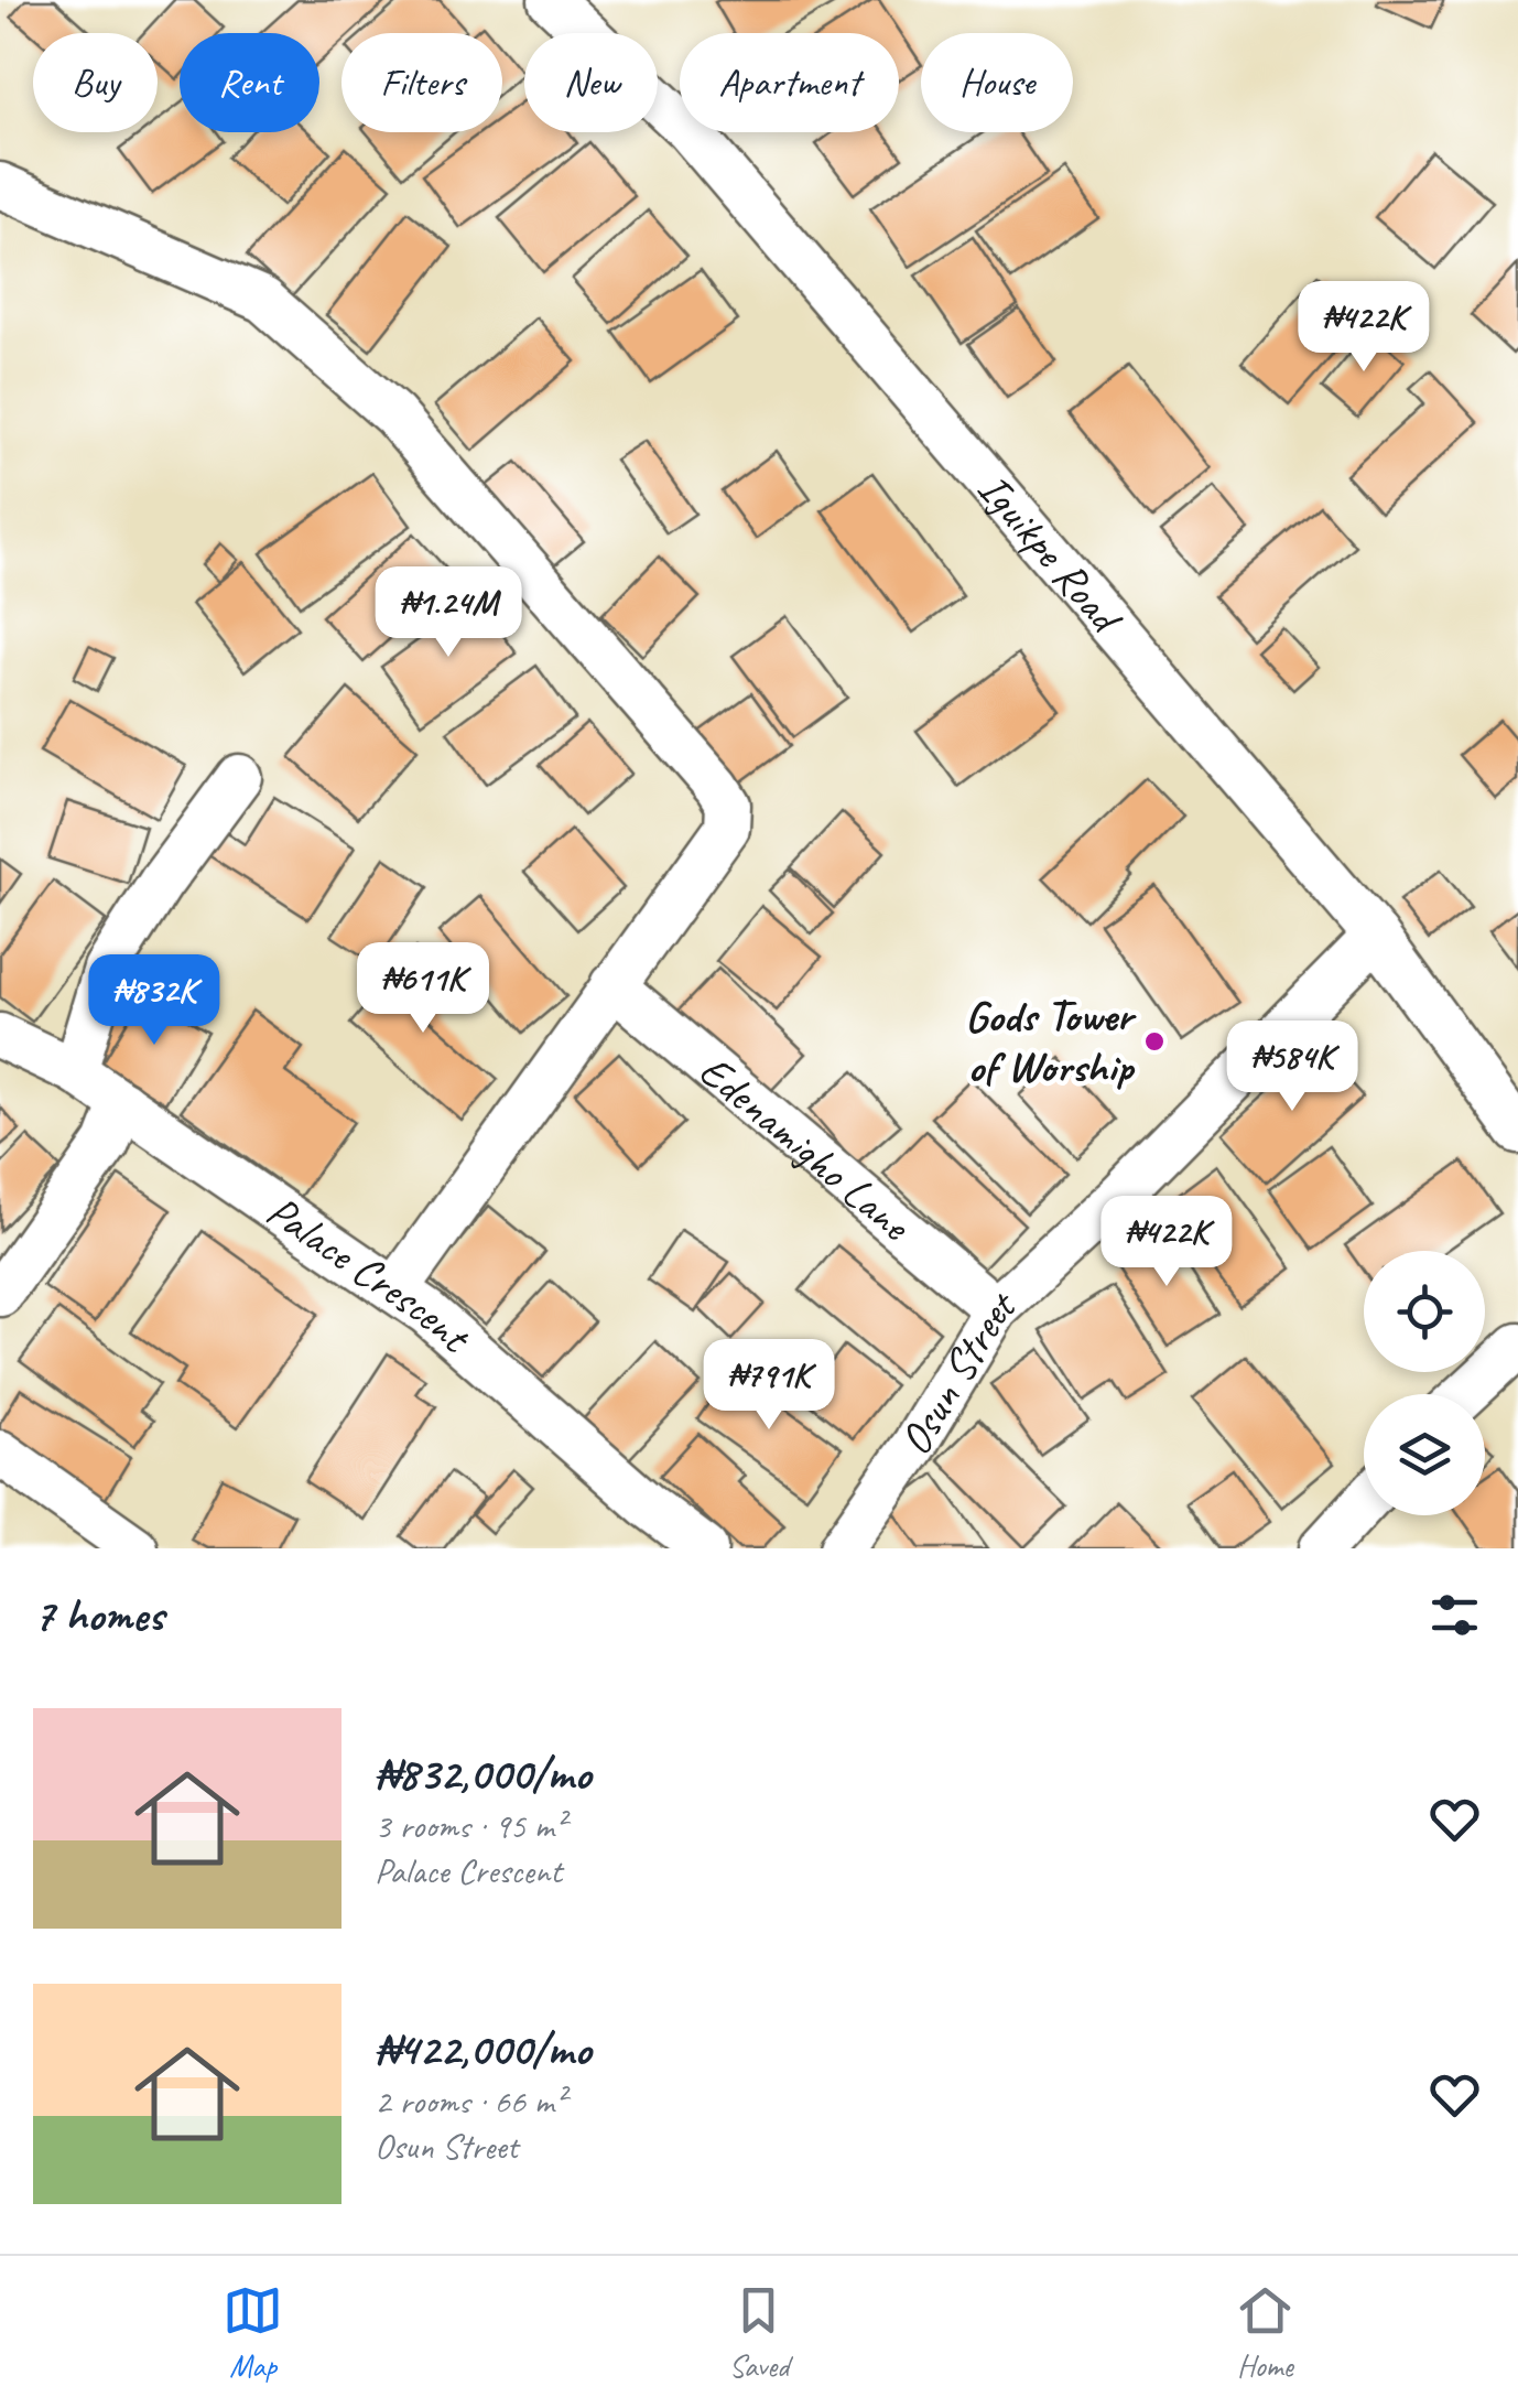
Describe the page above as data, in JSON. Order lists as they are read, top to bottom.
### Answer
{
  "streets": {
    "street": [
      "Iguikpe Road",
      "Edenamigho Lane",
      "Palace Crescent",
      "Osun Street"
    ]
  },
  "crossings": [
    ["Iguikpe Road", "Osun Street"],
    ["Edenamigho Lane", "Osun Street"]
  ],
  "places": ["Gods Tower of Worship"],
  "page": {
    "chip": [
      "Buy",
      "Rent",
      "Filters",
      "New",
      "Apartment",
      "House"
    ],
    "price": [
      "₦422K",
      "₦1.24M",
      "₦611K",
      "₦832K",
      "₦584K",
      "₦422K",
      "₦791K"
    ],
    "heading": "7 homes",
    "list": [
      {
        "name": "₦832,000/mo",
        "note": "3 rooms · 95 m² · Palace Crescent"
      },
      {
        "name": "₦422,000/mo",
        "note": "2 rooms · 66 m² · Osun Street"
      }
    ],
    "tabs": ["Map", "Saved", "Home"]
  }
}
